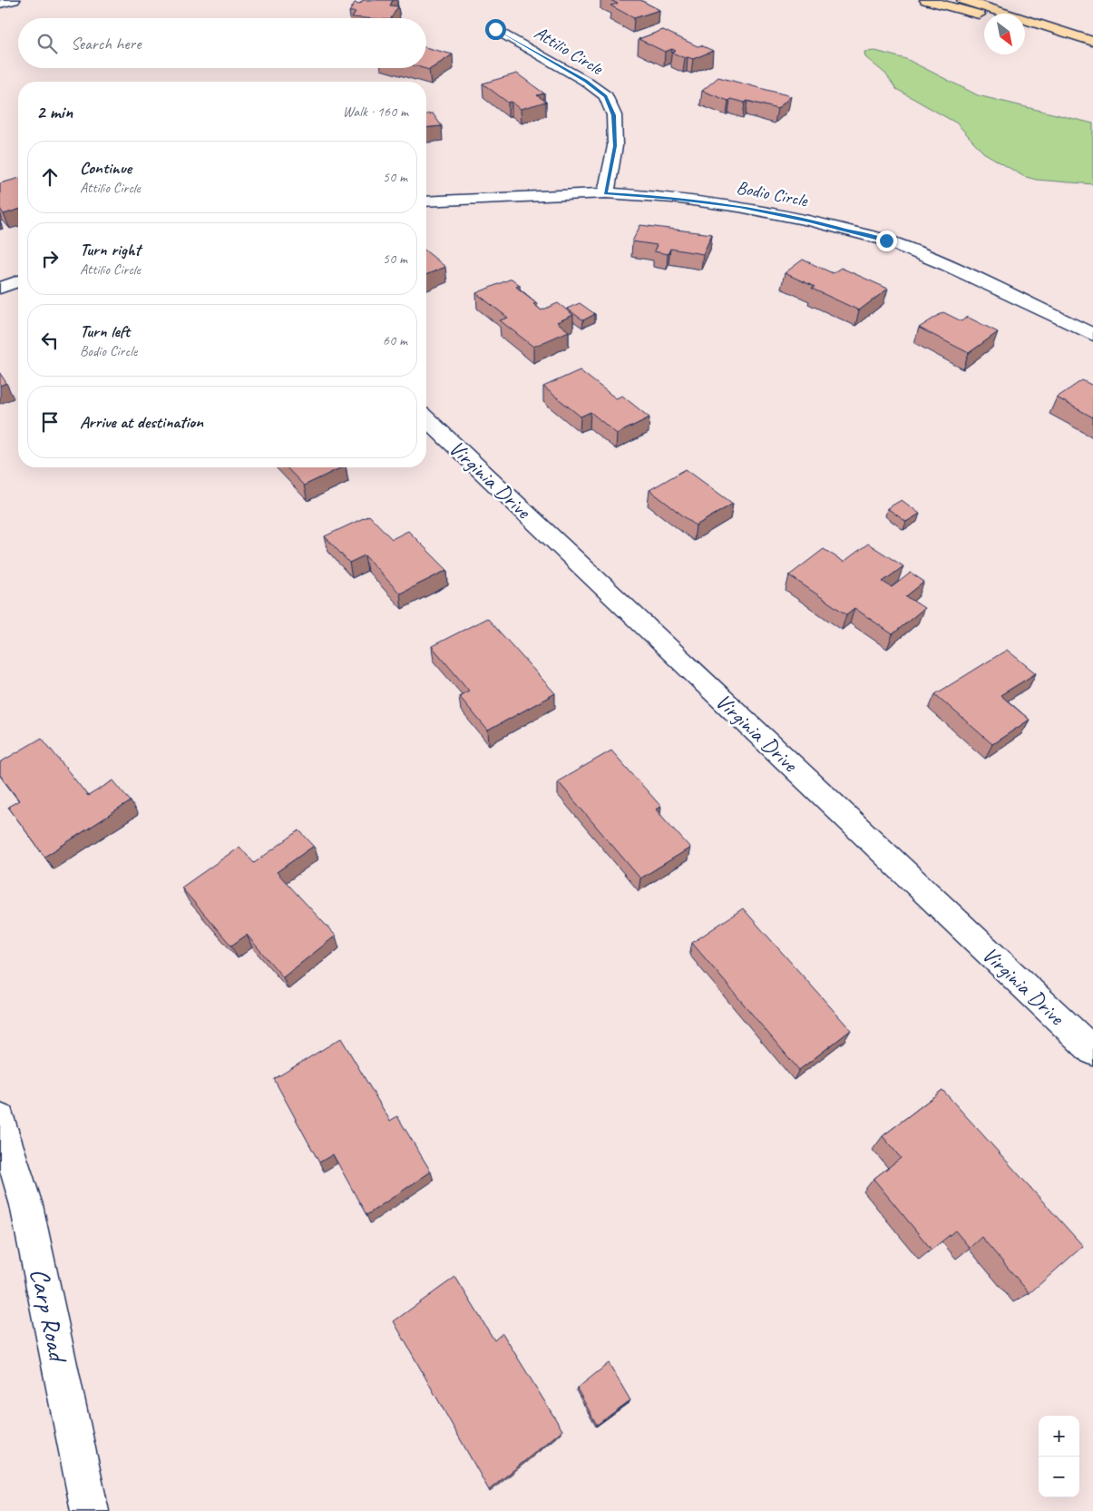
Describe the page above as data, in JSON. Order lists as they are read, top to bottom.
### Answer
{
  "streets": {
    "street": [
      "Attilio Circle",
      "Bodio Circle",
      "Virginia Drive",
      "Carp Road"
    ]
  },
  "crossings": [
    ["Attilio Circle", "Bodio Circle"]
  ],
  "north": "bottom right",
  "page": {
    "search": "Search here",
    "heading": ["2 min", "Walk · 160 m"],
    "list": [
      ["Continue", "Attilio Circle", "50 m"],
      ["Turn right", "Attilio Circle", "50 m"],
      ["Turn left", "Bodio Circle", "60 m"],
      "Arrive at destination"
    ],
    "map_buttons": ["+", "−"]
  }
}
